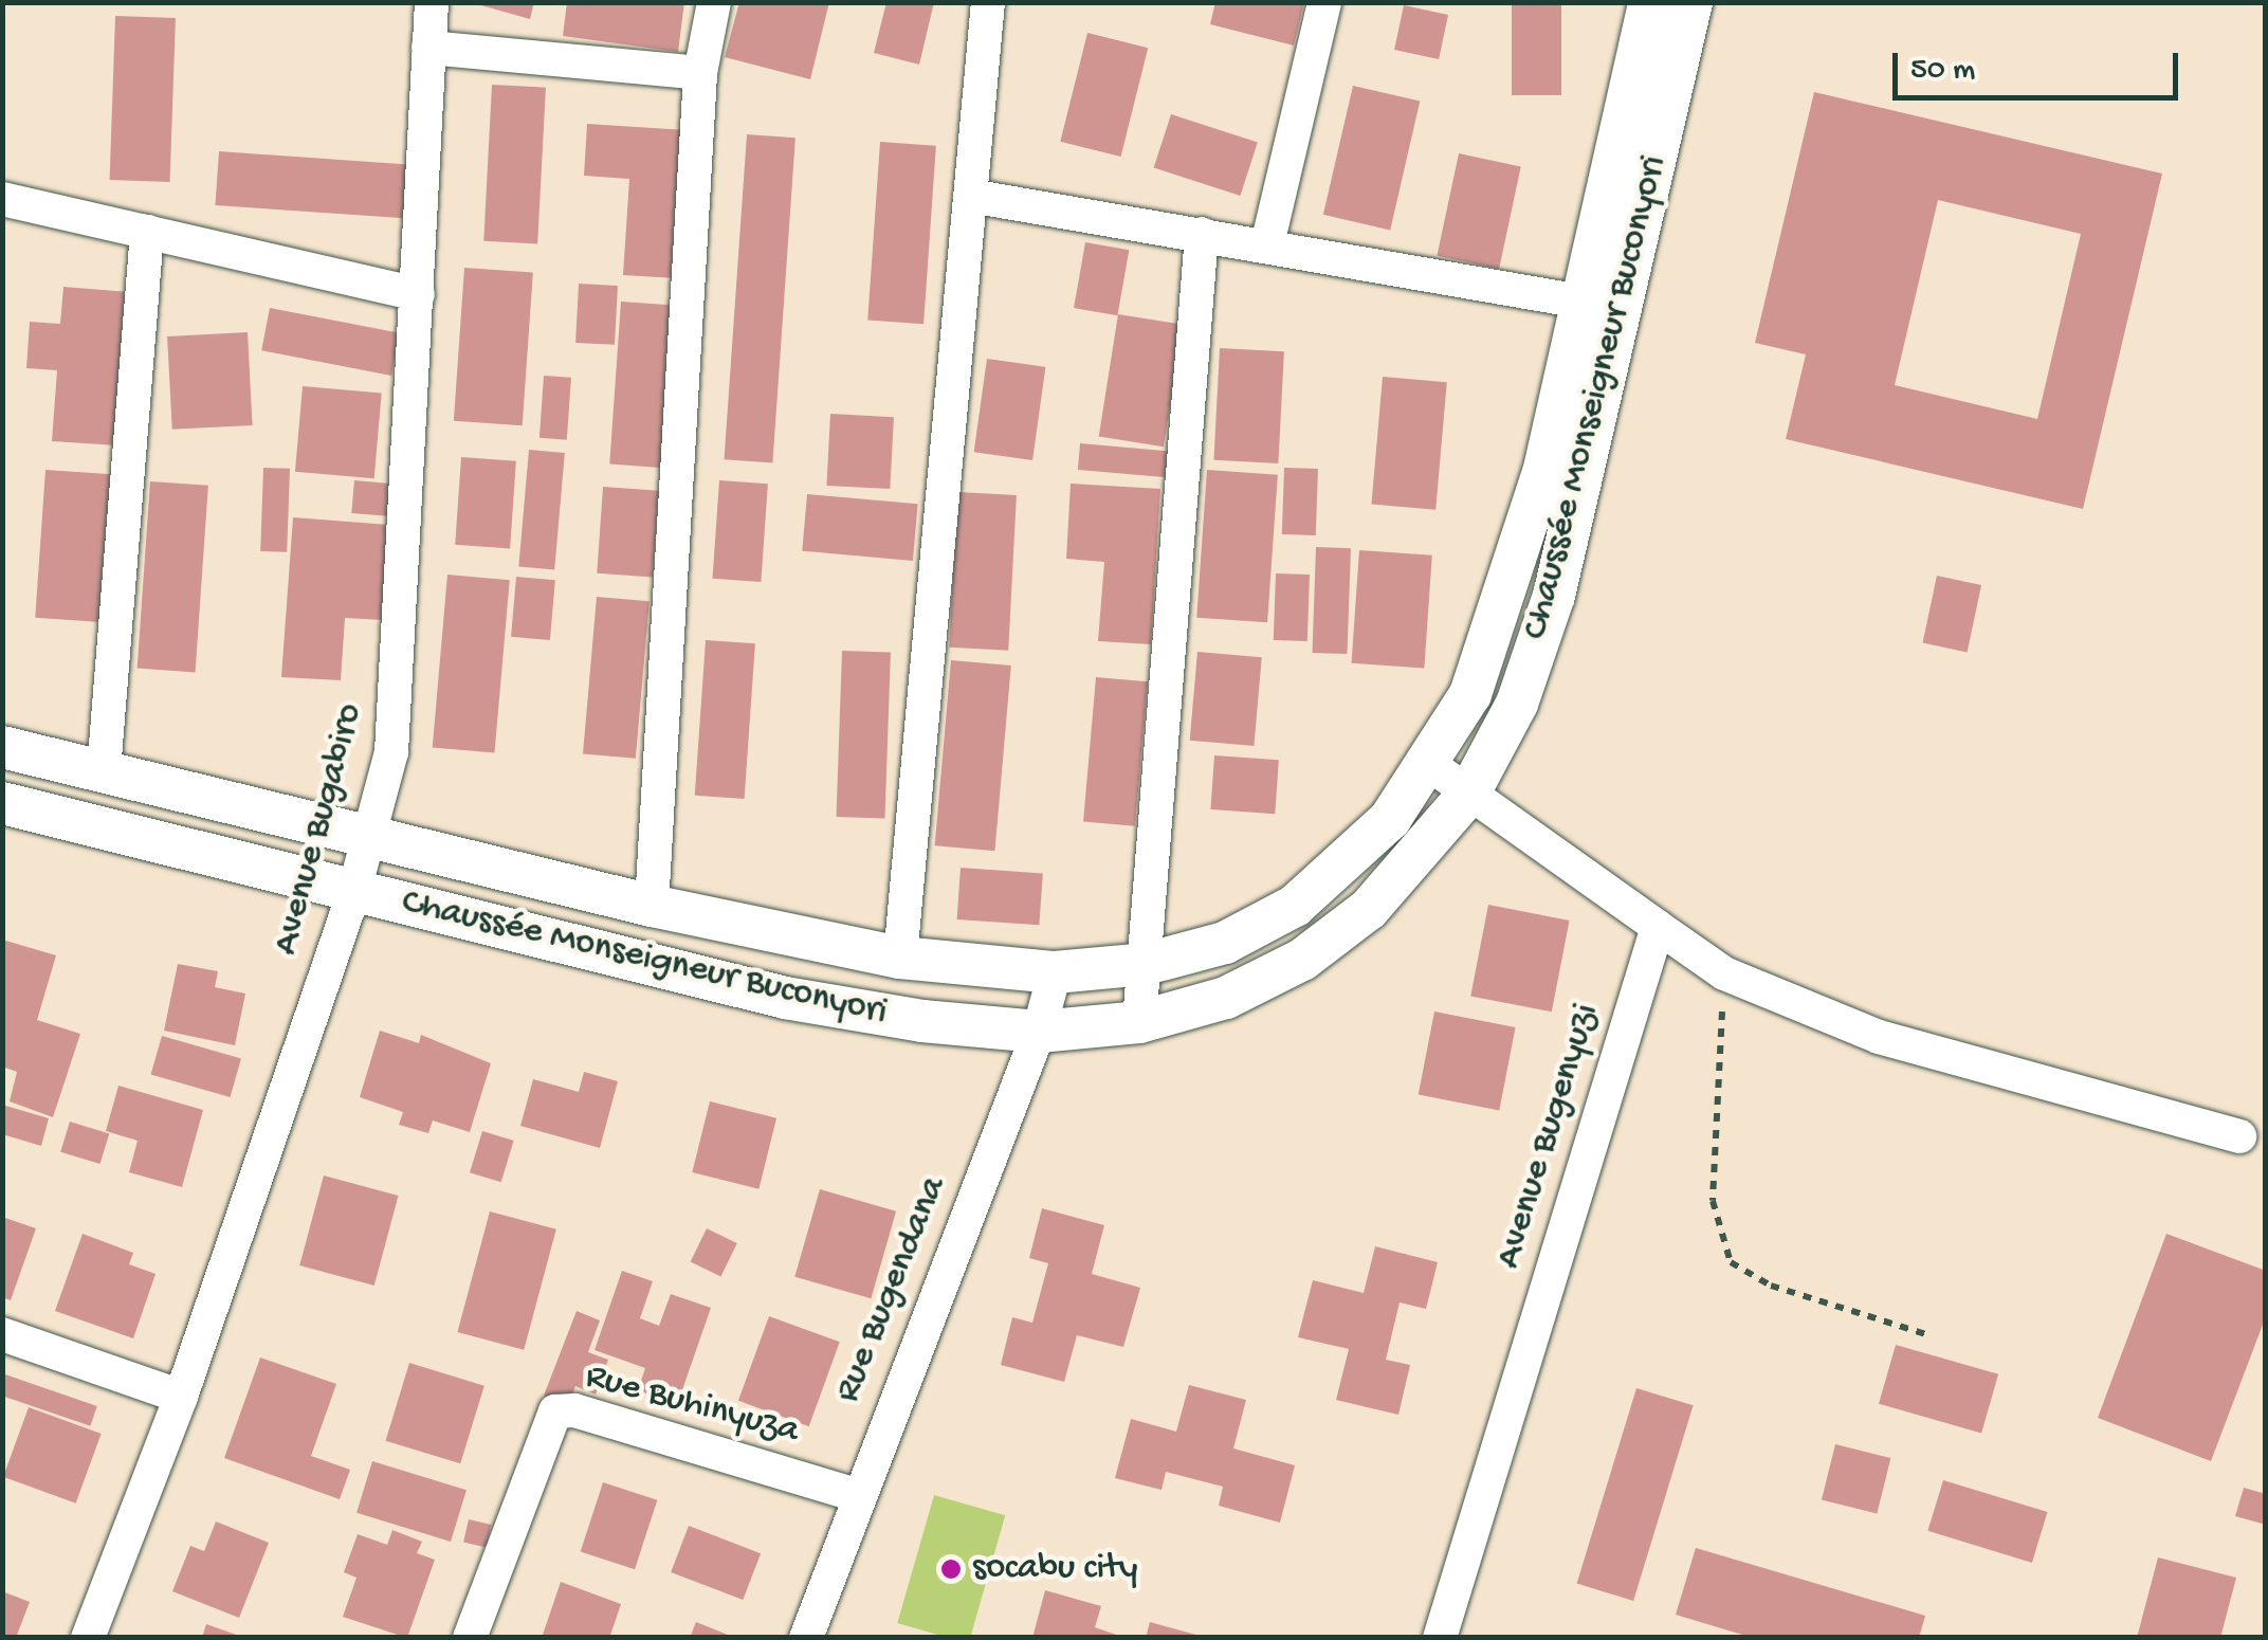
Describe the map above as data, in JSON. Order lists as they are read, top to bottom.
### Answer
{
  "streets": {
    "street": [
      "Chaussée Monseigneur Buconyori",
      "Avenue Bugabiro",
      "Avenue Bugenyuzi",
      "Rue Bugendana",
      "Rue Buhinyuza"
    ]
  },
  "crossings": [
    ["Chaussée Monseigneur Buconyori", "Avenue Bugabiro"],
    ["Chaussée Monseigneur Buconyori", "Rue Bugendana"],
    ["Rue Bugendana", "Rue Buhinyuza"]
  ],
  "places": ["socabu city"],
  "scale_bar": "50 m"
}
